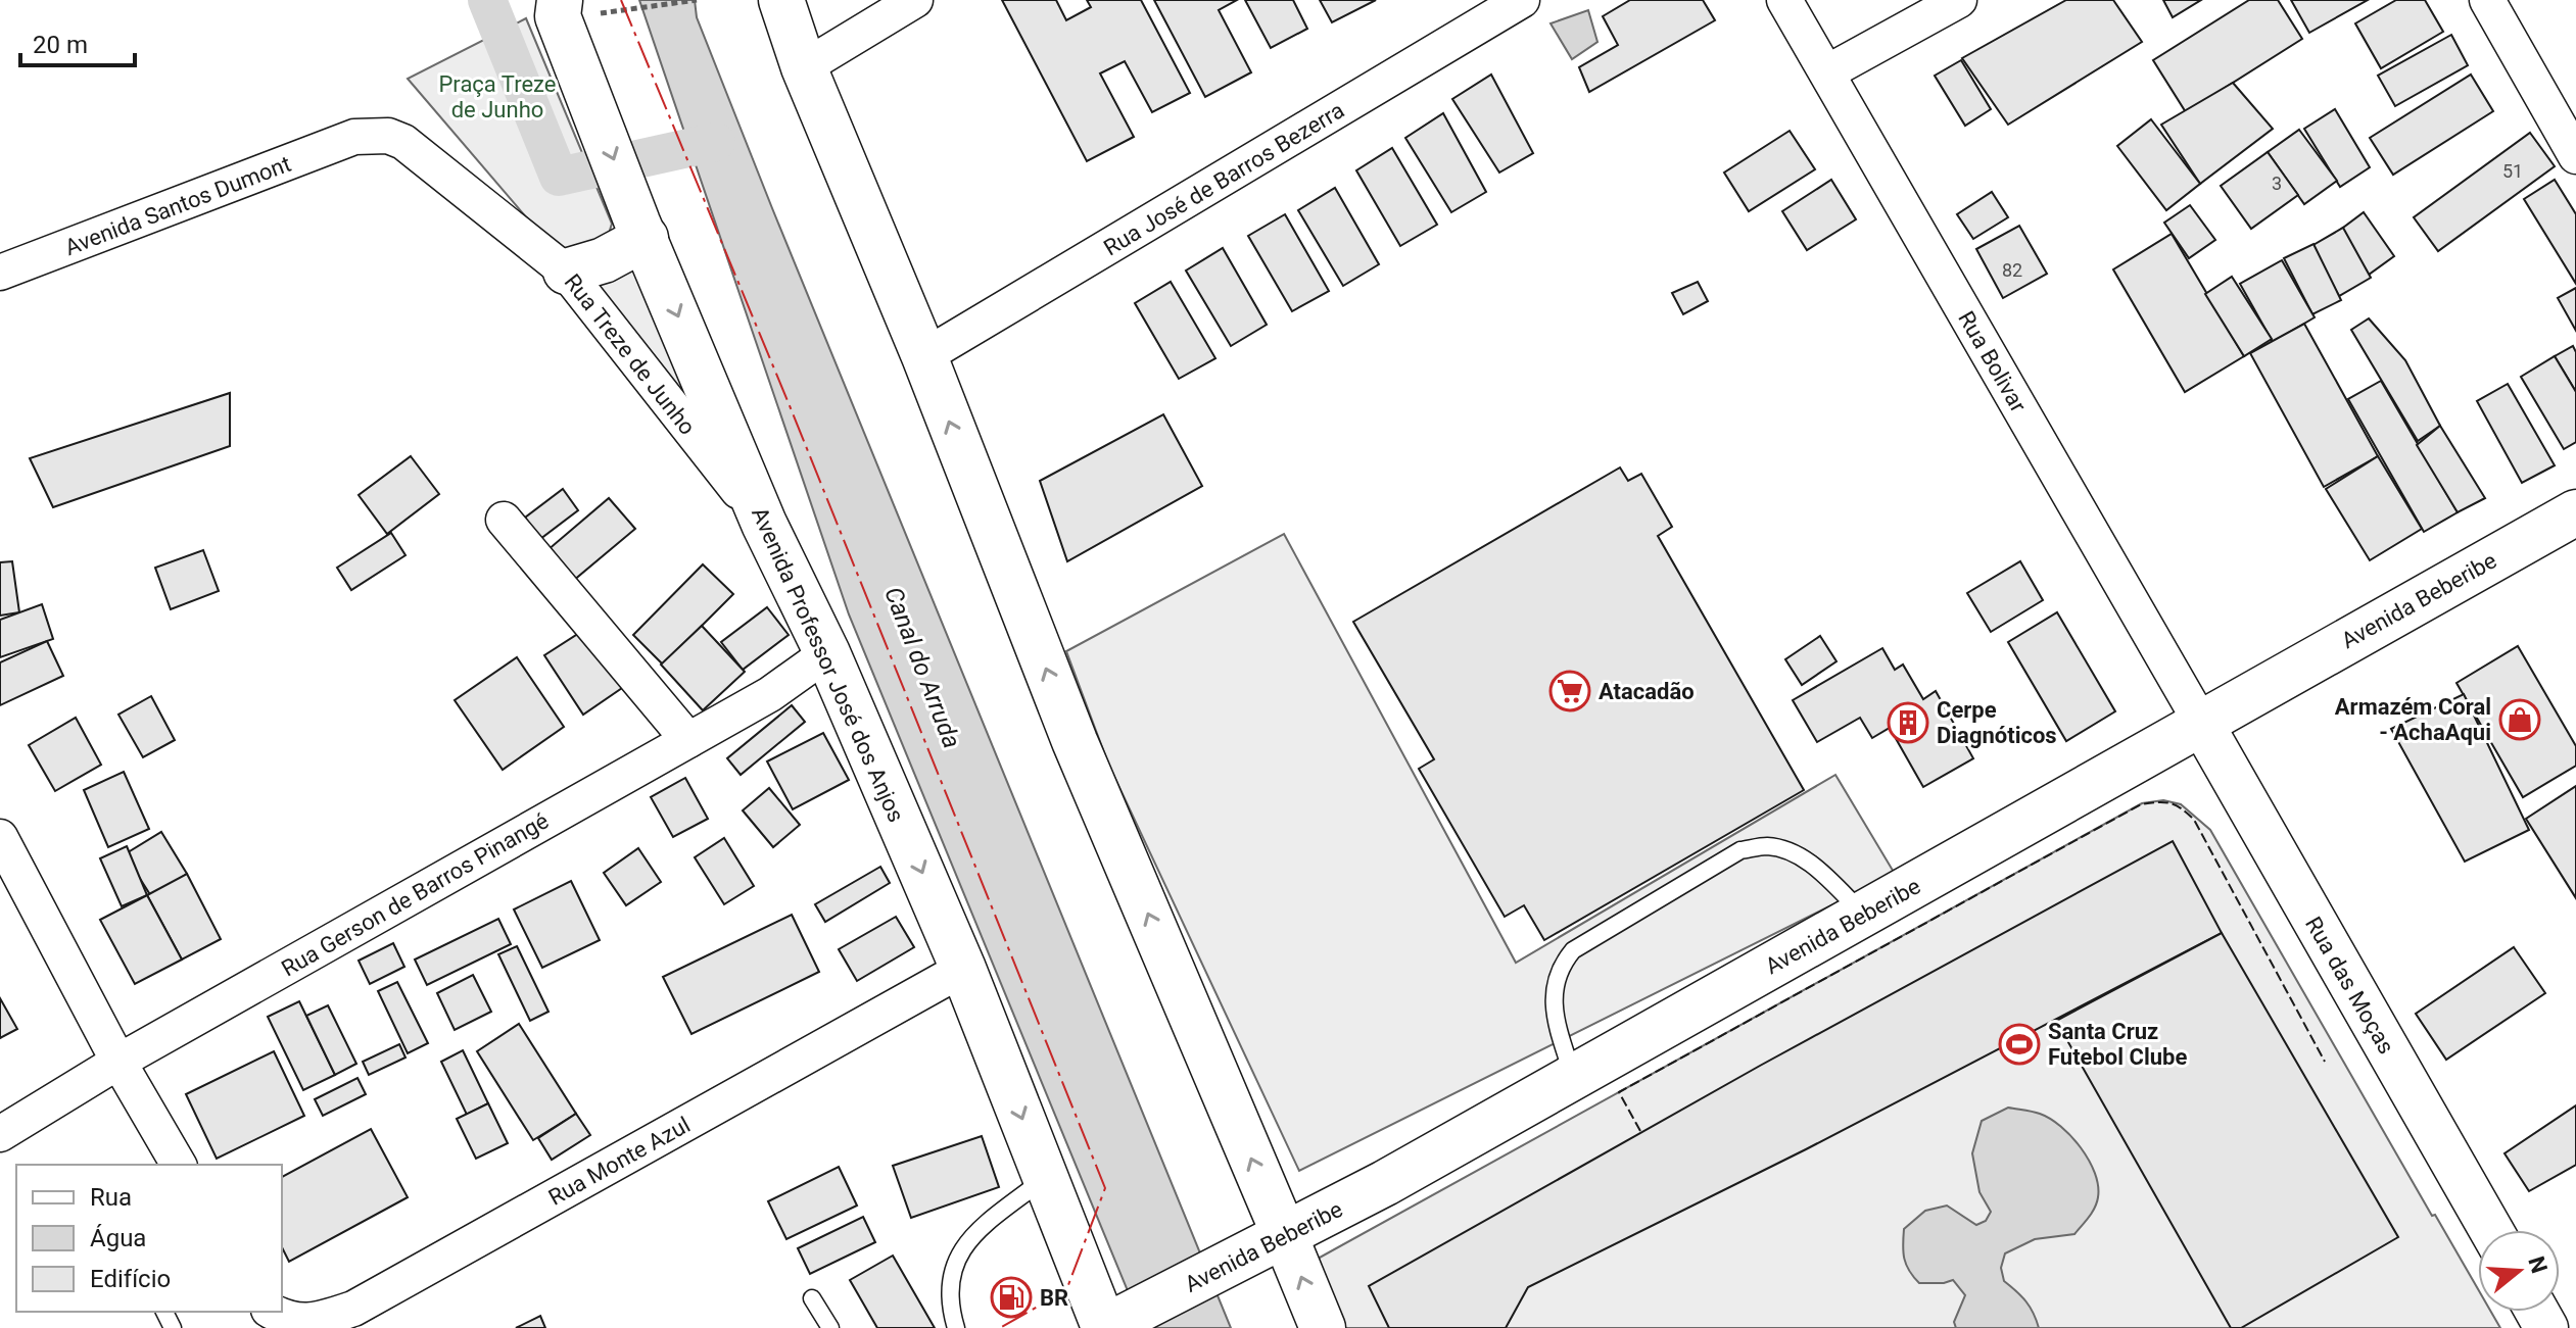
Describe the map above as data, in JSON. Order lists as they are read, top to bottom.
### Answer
{
  "streets": {
    "main road": ["Avenida Beberibe", "Avenida Professor José dos Anjos"],
    "street": [
      "Rua José de Barros Bezerra",
      "Avenida Santos Dumont",
      "Rua Treze de Junho",
      "Rua Bolivar",
      "Rua Gerson de Barros Pinangé",
      "Rua das Moças",
      "Rua Monte Azul"
    ]
  },
  "crossings": [
    ["Avenida Santos Dumont", "Rua Treze de Junho"],
    ["Rua Treze de Junho", "Avenida Professor José dos Anjos"],
    ["Rua Bolivar", "Avenida Beberibe"],
    ["Rua Bolivar", "Rua das Moças"],
    ["Avenida Beberibe", "Avenida Professor José dos Anjos"],
    ["Avenida Beberibe", "Rua das Moças"],
    ["Avenida Professor José dos Anjos", "Rua Gerson de Barros Pinangé"],
    ["Avenida Professor José dos Anjos", "Rua Monte Azul"]
  ],
  "water": ["Canal do Arruda"],
  "parks": ["Praça Treze de Junho"],
  "places": {
    "supermarket": ["Atacadão"],
    "shop": ["Armazém Coral - AchaAqui"],
    "building": ["Cerpe Diagnóticos"],
    "sports": ["Santa Cruz Futebol Clube"],
    "fuel station": ["BR"]
  },
  "house_numbers": ["51", "3", "82"],
  "legend": ["Rua", "Água", "Edifício"],
  "scale_bar": "20 m",
  "north": "right"
}
